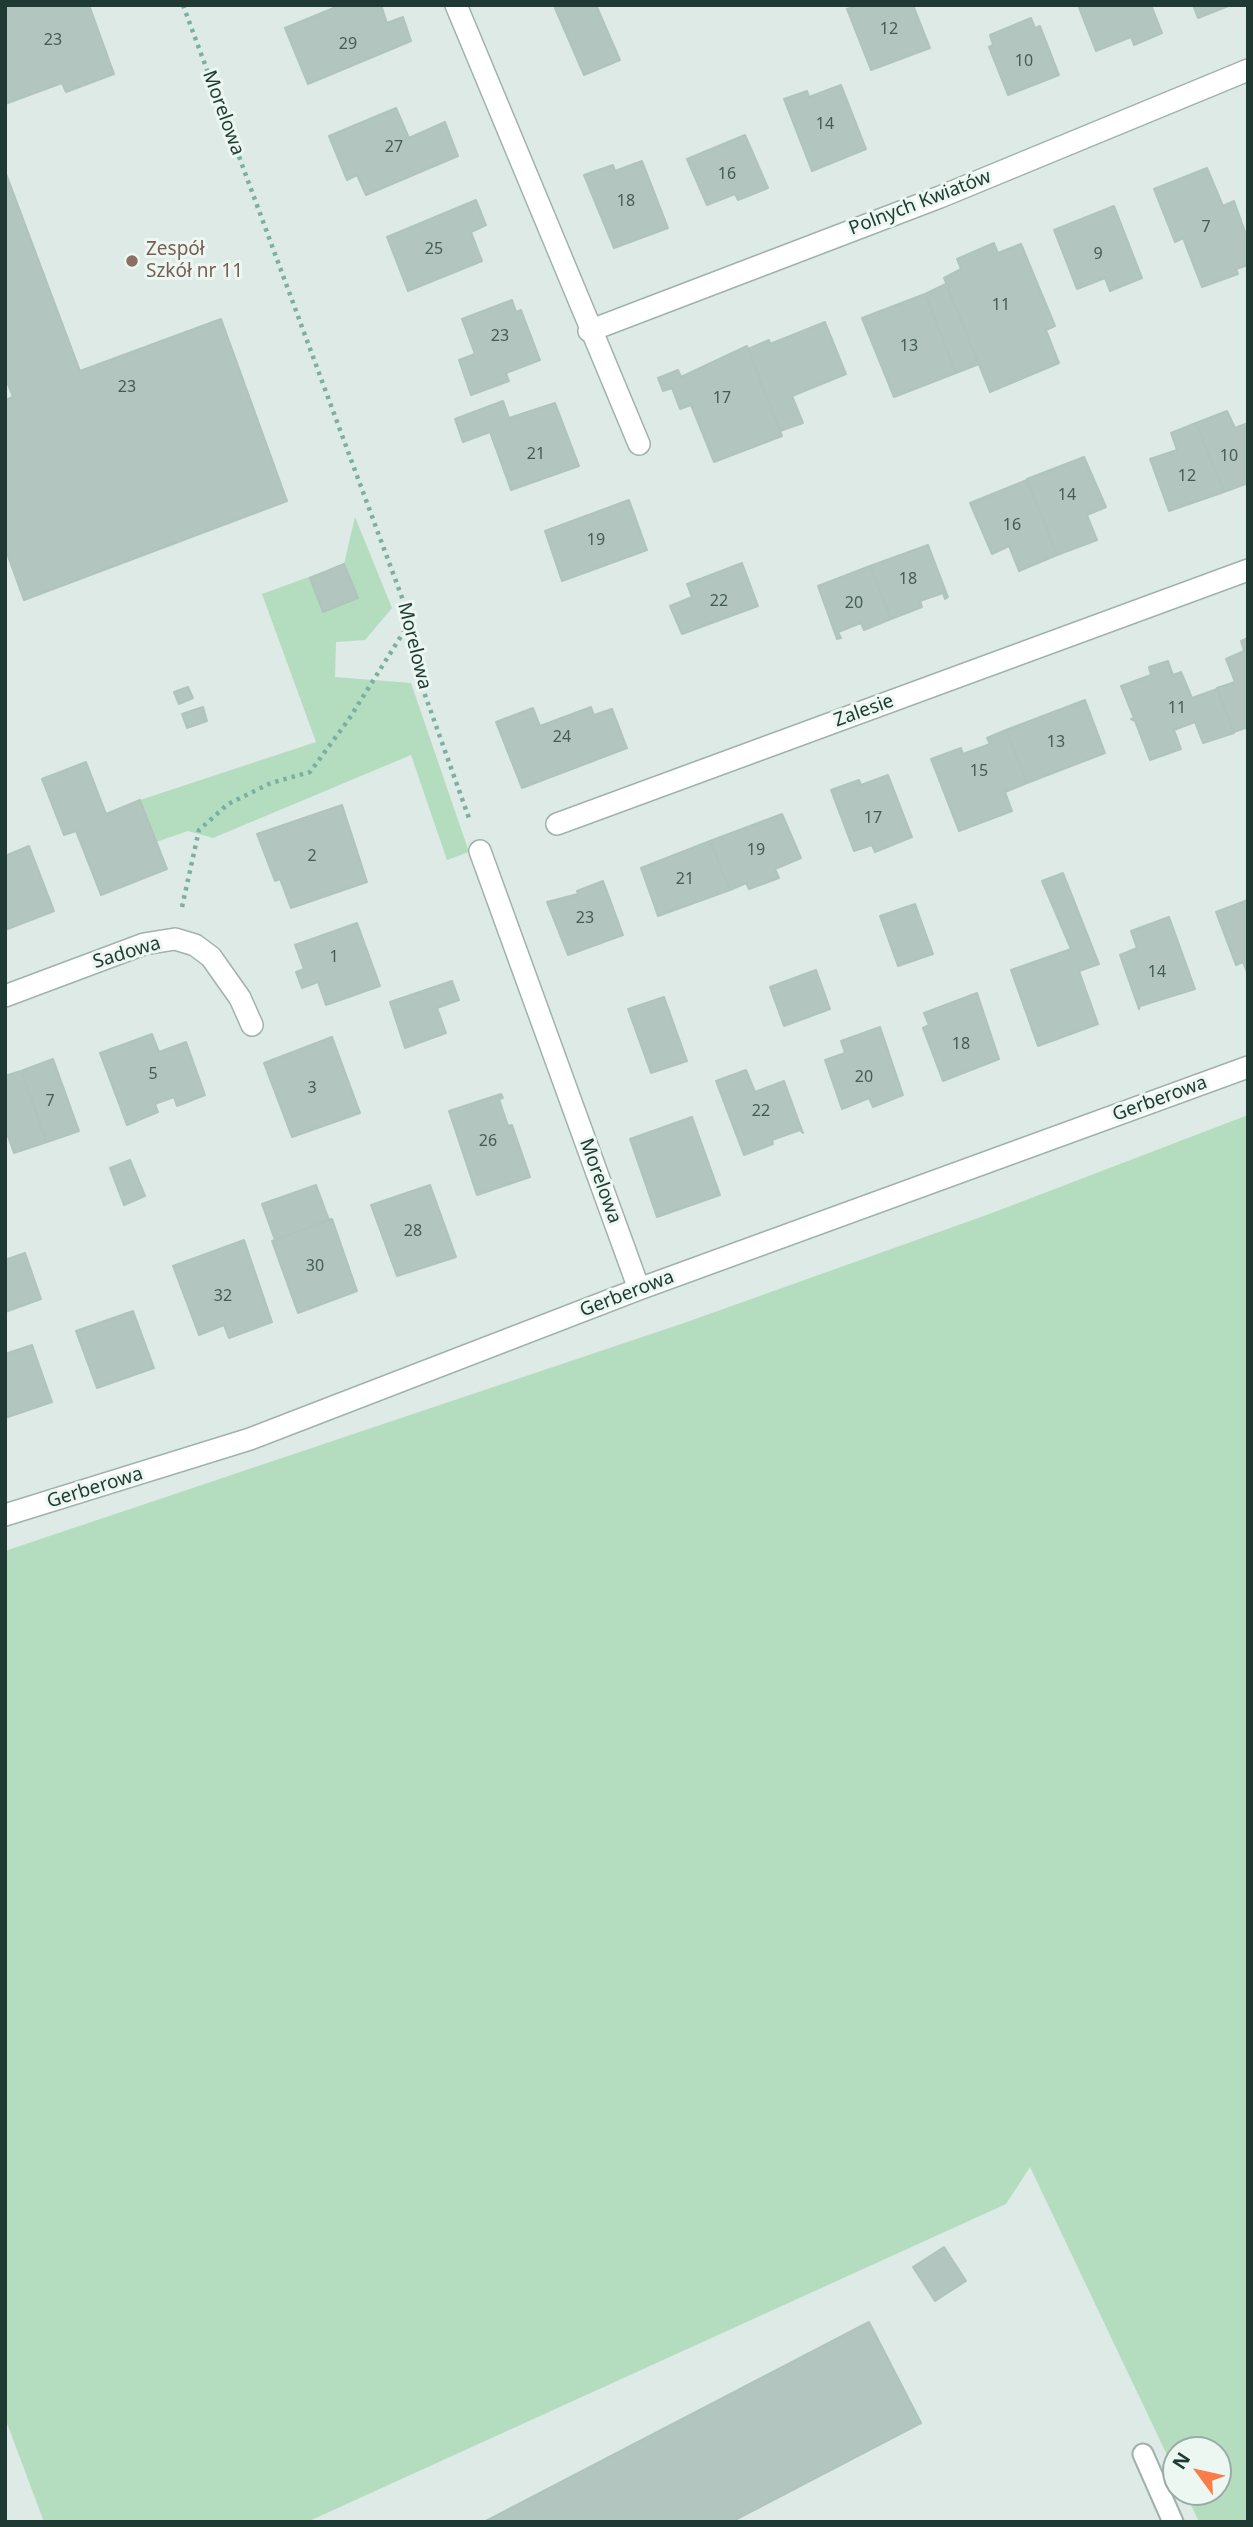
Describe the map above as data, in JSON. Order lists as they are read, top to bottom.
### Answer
{
  "streets": {
    "street": [
      "Morelowa",
      "Polnych Kwiatów",
      "Zalesie",
      "Sadowa",
      "Gerberowa"
    ]
  },
  "crossings": [
    ["Morelowa", "Gerberowa"]
  ],
  "places": ["Zespół Szkół nr 11"],
  "house_numbers": [
    "12",
    "23",
    "29",
    "10",
    "14",
    "27",
    "16",
    "18",
    "7",
    "25",
    "9",
    "11",
    "23",
    "13",
    "23",
    "17",
    "21",
    "10",
    "12",
    "14",
    "16",
    "19",
    "18",
    "22",
    "20",
    "11",
    "24",
    "13",
    "15",
    "17",
    "19",
    "2",
    "21",
    "23",
    "1",
    "14",
    "18",
    "5",
    "20",
    "3",
    "7",
    "22",
    "26",
    "28",
    "30",
    "32"
  ],
  "north": "top left"
}
